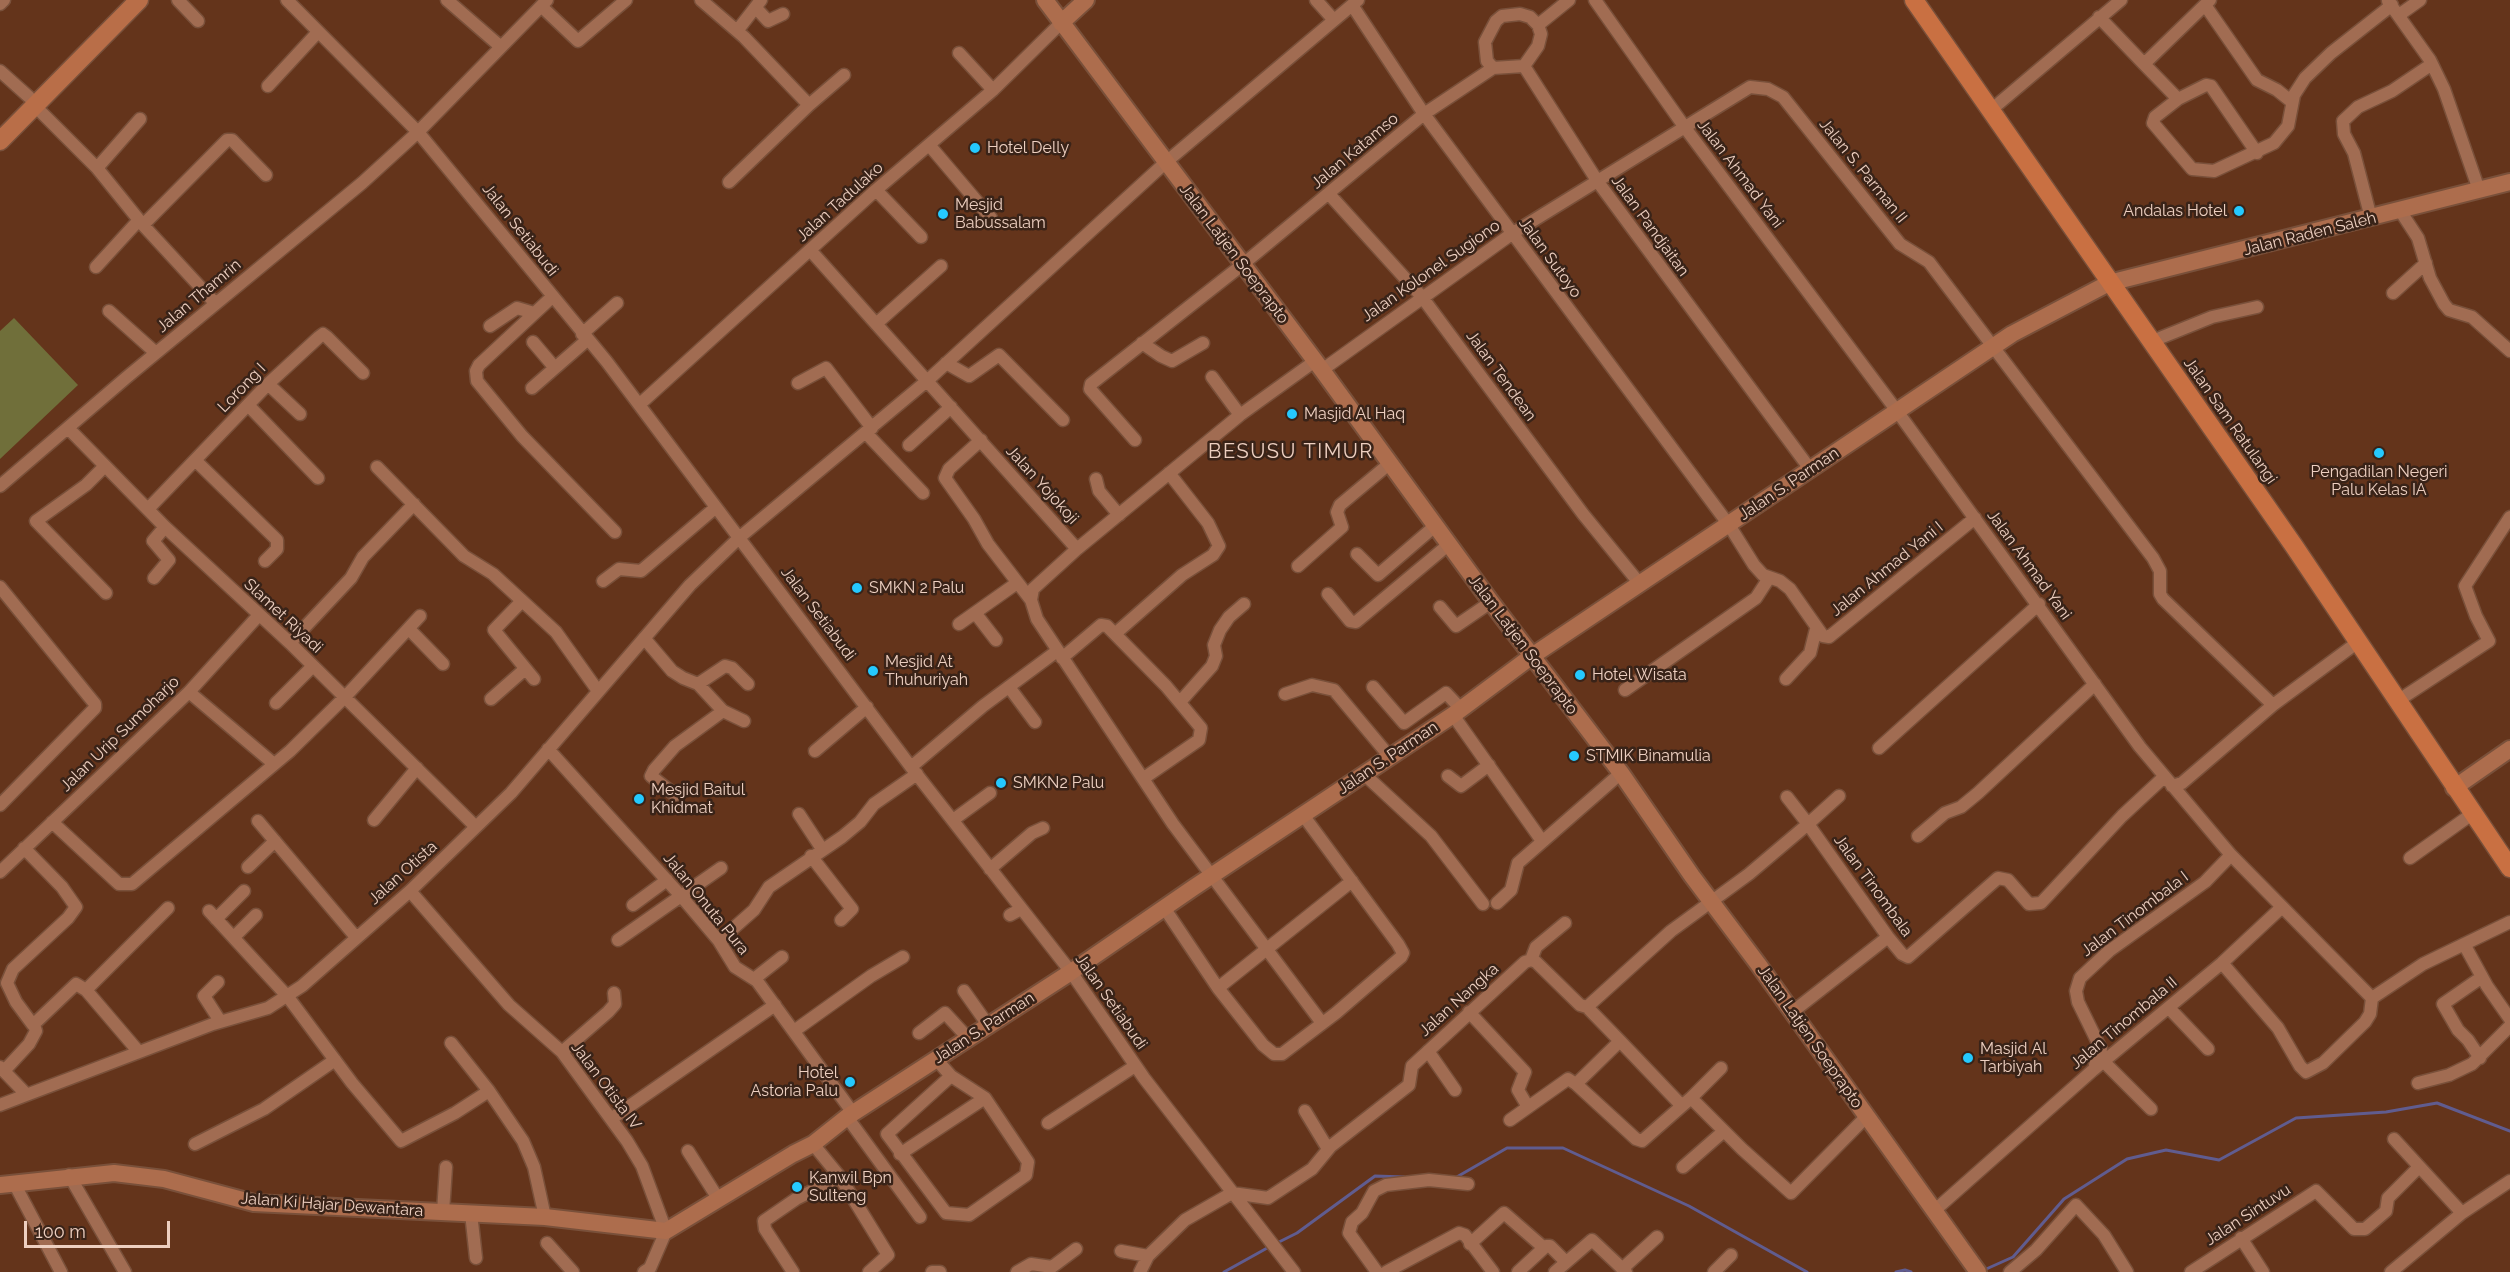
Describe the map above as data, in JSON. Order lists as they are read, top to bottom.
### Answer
{
  "streets": {
    "highway": ["Jalan Sam Ratulangi"],
    "street": [
      "Jalan Katamso",
      "Jalan S. Parman II",
      "Jalan Ahmad Yani",
      "Jalan Tadulako",
      "Jalan Pandjaitan",
      "Jalan Setiabudi",
      "Jalan Raden Saleh",
      "Jalan Latjen Soeprapto",
      "Jalan Sutoyo",
      "Jalan Kolonel Sugiono",
      "Jalan Thamrin",
      "Jalan Tendean",
      "Lorong I",
      "Jalan S. Parman",
      "Jalan Yojokoji",
      "Jalan Ahmad Yani I",
      "Slamet Riyadi",
      "Jalan Urip Sumoharjo",
      "Jalan Otista",
      "Jalan Tinombala",
      "Jalan Onuta Pura",
      "Jalan Tinombala I",
      "Jalan Nangka",
      "Jalan Tinombala II",
      "Jalan Otista IV",
      "Jalan Ki Hajar Dewantara",
      "Jalan Sintuvu"
    ]
  },
  "crossings": [
    ["Jalan Katamso", "Jalan Pandjaitan"],
    ["Jalan Katamso", "Jalan Latjen Soeprapto"],
    ["Jalan Katamso", "Jalan Sutoyo"],
    ["Jalan Katamso", "Jalan Tendean"],
    ["Jalan S. Parman II", "Jalan Ahmad Yani"],
    ["Jalan S. Parman II", "Jalan Kolonel Sugiono"],
    ["Jalan S. Parman II", "Jalan S. Parman"],
    ["Jalan S. Parman II", "Jalan Tinombala"],
    ["Jalan Ahmad Yani", "Jalan Kolonel Sugiono"],
    ["Jalan Ahmad Yani", "Jalan S. Parman"],
    ["Jalan Ahmad Yani", "Jalan Ahmad Yani I"],
    ["Jalan Ahmad Yani", "Jalan Tinombala"],
    ["Jalan Ahmad Yani", "Jalan Tinombala I"],
    ["Jalan Ahmad Yani", "Jalan Tinombala II"],
    ["Jalan Tadulako", "Jalan Setiabudi"],
    ["Jalan Tadulako", "Jalan Latjen Soeprapto"],
    ["Jalan Tadulako", "Jalan Yojokoji"],
    ["Jalan Pandjaitan", "Jalan Kolonel Sugiono"],
    ["Jalan Pandjaitan", "Jalan S. Parman"],
    ["Jalan Setiabudi", "Jalan Thamrin"],
    ["Jalan Setiabudi", "Jalan S. Parman"],
    ["Jalan Setiabudi", "Jalan Otista"],
    ["Jalan Setiabudi", "Jalan Nangka"],
    ["Jalan Raden Saleh", "Jalan Sam Ratulangi"],
    ["Jalan Raden Saleh", "Jalan S. Parman"],
    ["Jalan Latjen Soeprapto", "Jalan Kolonel Sugiono"],
    ["Jalan Latjen Soeprapto", "Jalan S. Parman"],
    ["Jalan Latjen Soeprapto", "Jalan Otista"],
    ["Jalan Latjen Soeprapto", "Jalan Tinombala II"],
    ["Jalan Sutoyo", "Jalan Kolonel Sugiono"],
    ["Jalan Sutoyo", "Jalan S. Parman"],
    ["Jalan Sutoyo", "Jalan Ahmad Yani I"],
    ["Jalan Sutoyo", "Jalan Otista"],
    ["Jalan Kolonel Sugiono", "Jalan Tendean"],
    ["Jalan Kolonel Sugiono", "Jalan Yojokoji"],
    ["Jalan Thamrin", "Slamet Riyadi"],
    ["Jalan Tendean", "Jalan S. Parman"],
    ["Lorong I", "Slamet Riyadi"],
    ["Jalan Sam Ratulangi", "Jalan S. Parman"],
    ["Jalan Sam Ratulangi", "Jalan Tinombala"],
    ["Jalan S. Parman", "Jalan Ahmad Yani I"],
    ["Jalan S. Parman", "Jalan Onuta Pura"],
    ["Jalan S. Parman", "Jalan Otista IV"],
    ["Jalan S. Parman", "Jalan Ki Hajar Dewantara"],
    ["Jalan Yojokoji", "Jalan Otista"],
    ["Slamet Riyadi", "Jalan Urip Sumoharjo"],
    ["Slamet Riyadi", "Jalan Otista"],
    ["Jalan Otista", "Jalan Onuta Pura"],
    ["Jalan Otista", "Jalan Otista IV"],
    ["Jalan Tinombala I", "Jalan Tinombala II"],
    ["Jalan Otista IV", "Jalan Ki Hajar Dewantara"]
  ],
  "districts": ["BESUSU TIMUR"],
  "places": [
    "Hotel Delly",
    "Andalas Hotel",
    "Mesjid Babussalam",
    "Masjid Al Haq",
    "Pengadilan Negeri Palu Kelas IA",
    "SMKN 2 Palu",
    "Mesjid At Thuhuriyah",
    "Hotel Wisata",
    "STMIK Binamulia",
    "SMKN2 Palu",
    "Mesjid Baitul Khidmat",
    "Masjid Al Tarbiyah",
    "Hotel Astoria Palu",
    "Kanwil Bpn Sulteng"
  ],
  "scale_bar": "100 m"
}
